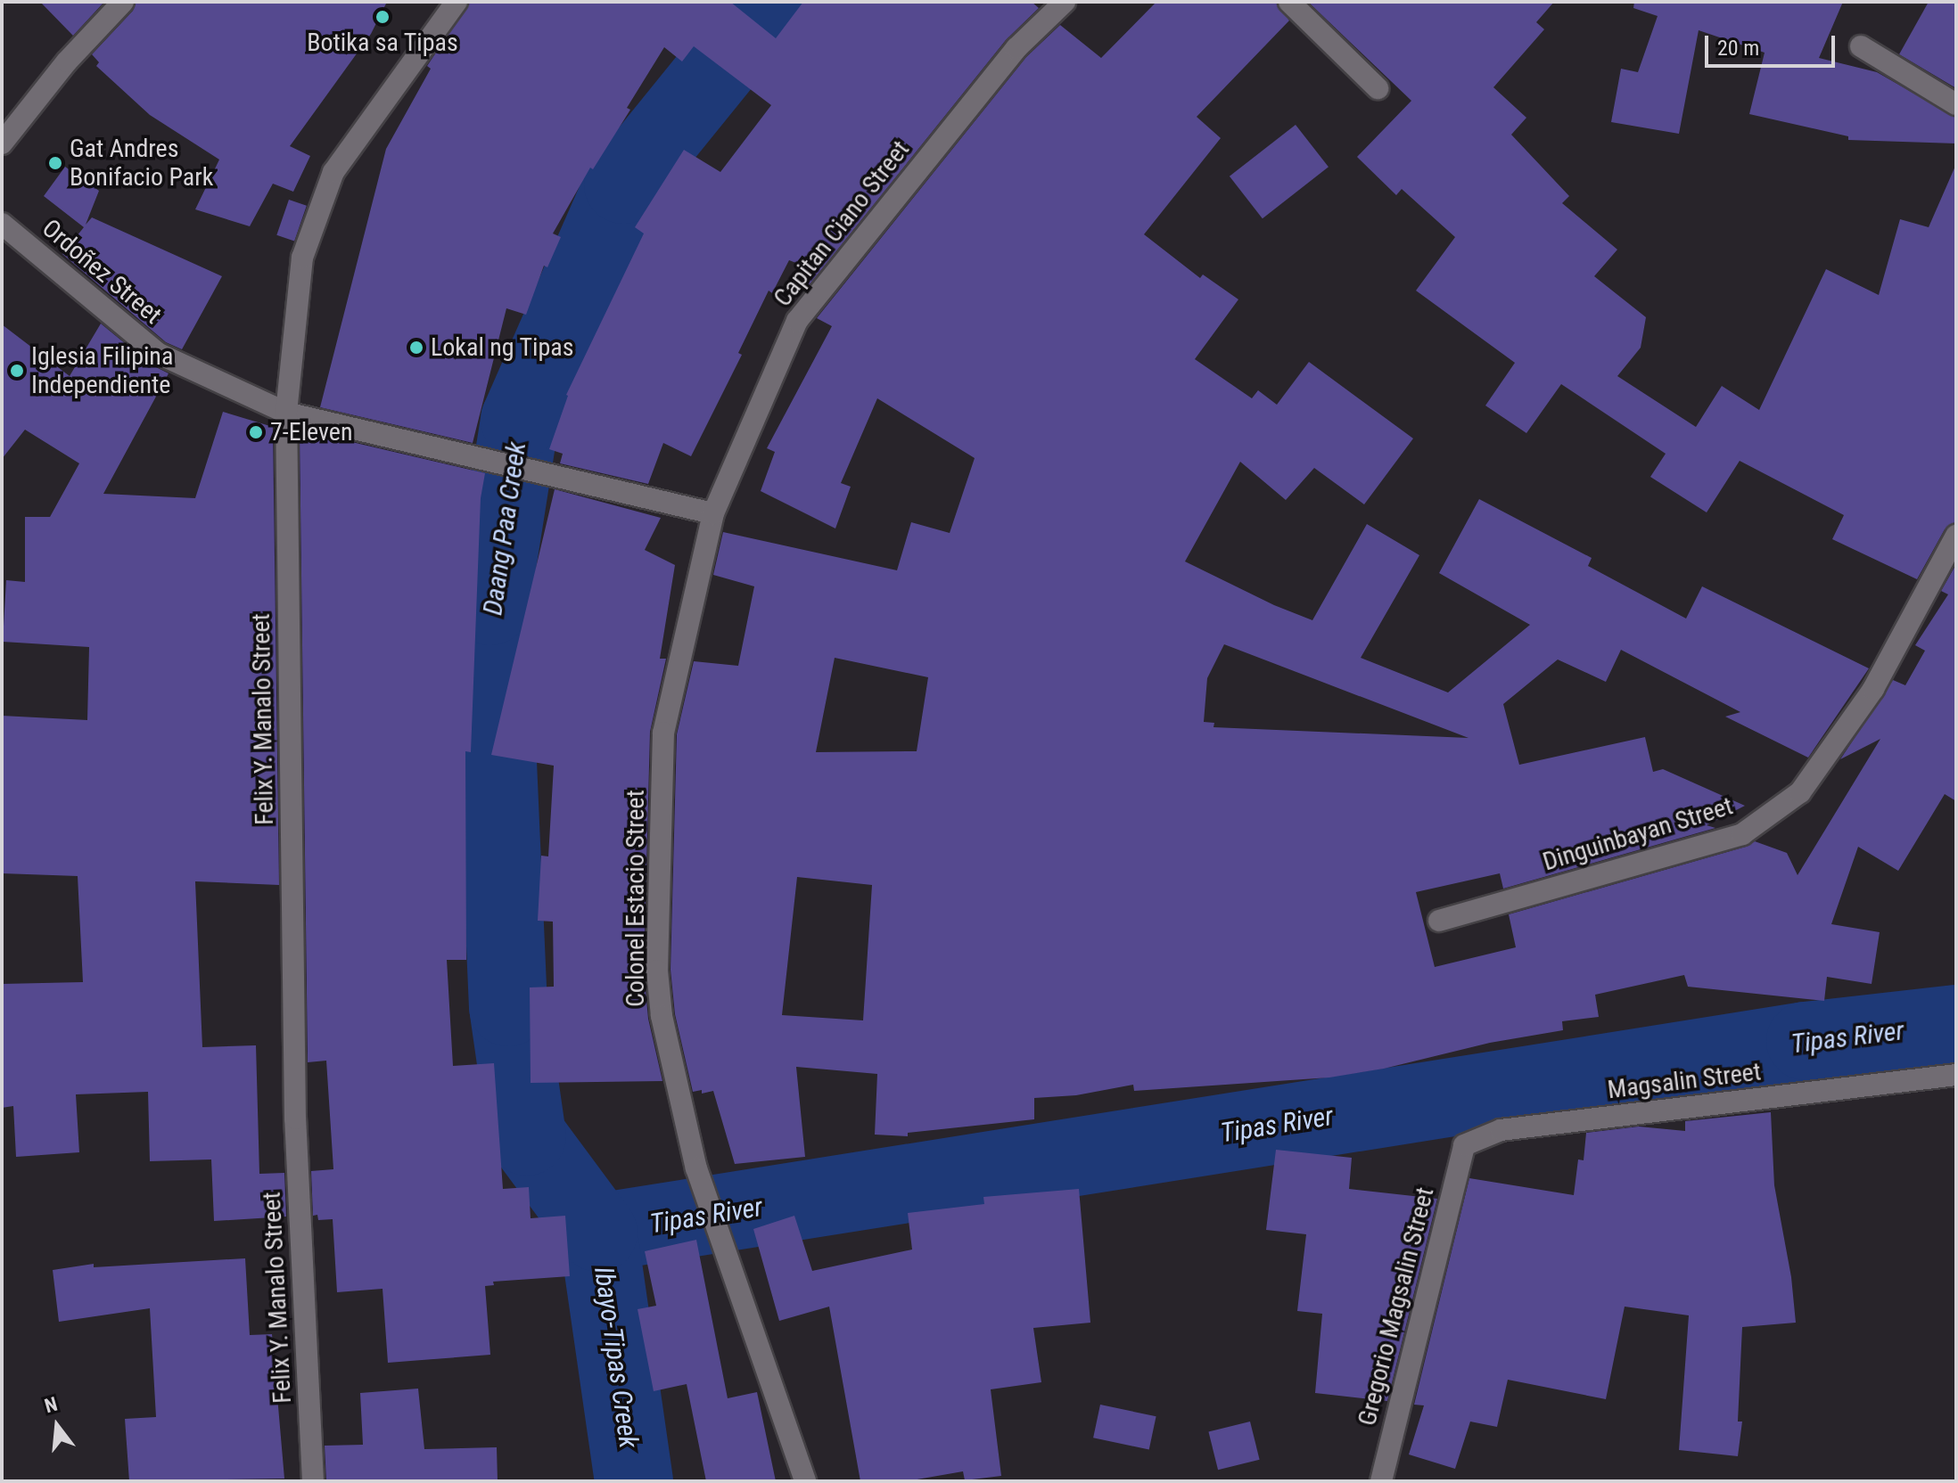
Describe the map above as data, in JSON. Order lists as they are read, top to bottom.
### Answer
{
  "streets": {
    "street": [
      "Capitan Ciano Street",
      "Ordoñez Street",
      "Felix Y. Manalo Street",
      "Dinguinbayan Street",
      "Colonel Estacio Street",
      "Magsalin Street",
      "Gregorio Magsalin Street"
    ]
  },
  "crossings": [
    ["Capitan Ciano Street", "Ordoñez Street"],
    ["Capitan Ciano Street", "Colonel Estacio Street"],
    ["Ordoñez Street", "Felix Y. Manalo Street"],
    ["Ordoñez Street", "Colonel Estacio Street"],
    ["Magsalin Street", "Gregorio Magsalin Street"]
  ],
  "water": ["Daang Paa Creek", "Tipas River", "Ibayo-Tipas Creek"],
  "places": [
    "Botika sa Tipas",
    "Gat Andres Bonifacio Park",
    "Lokal ng Tipas",
    "Iglesia Filipina Independiente",
    "7-Eleven"
  ],
  "scale_bar": "20 m",
  "north": "top"
}
